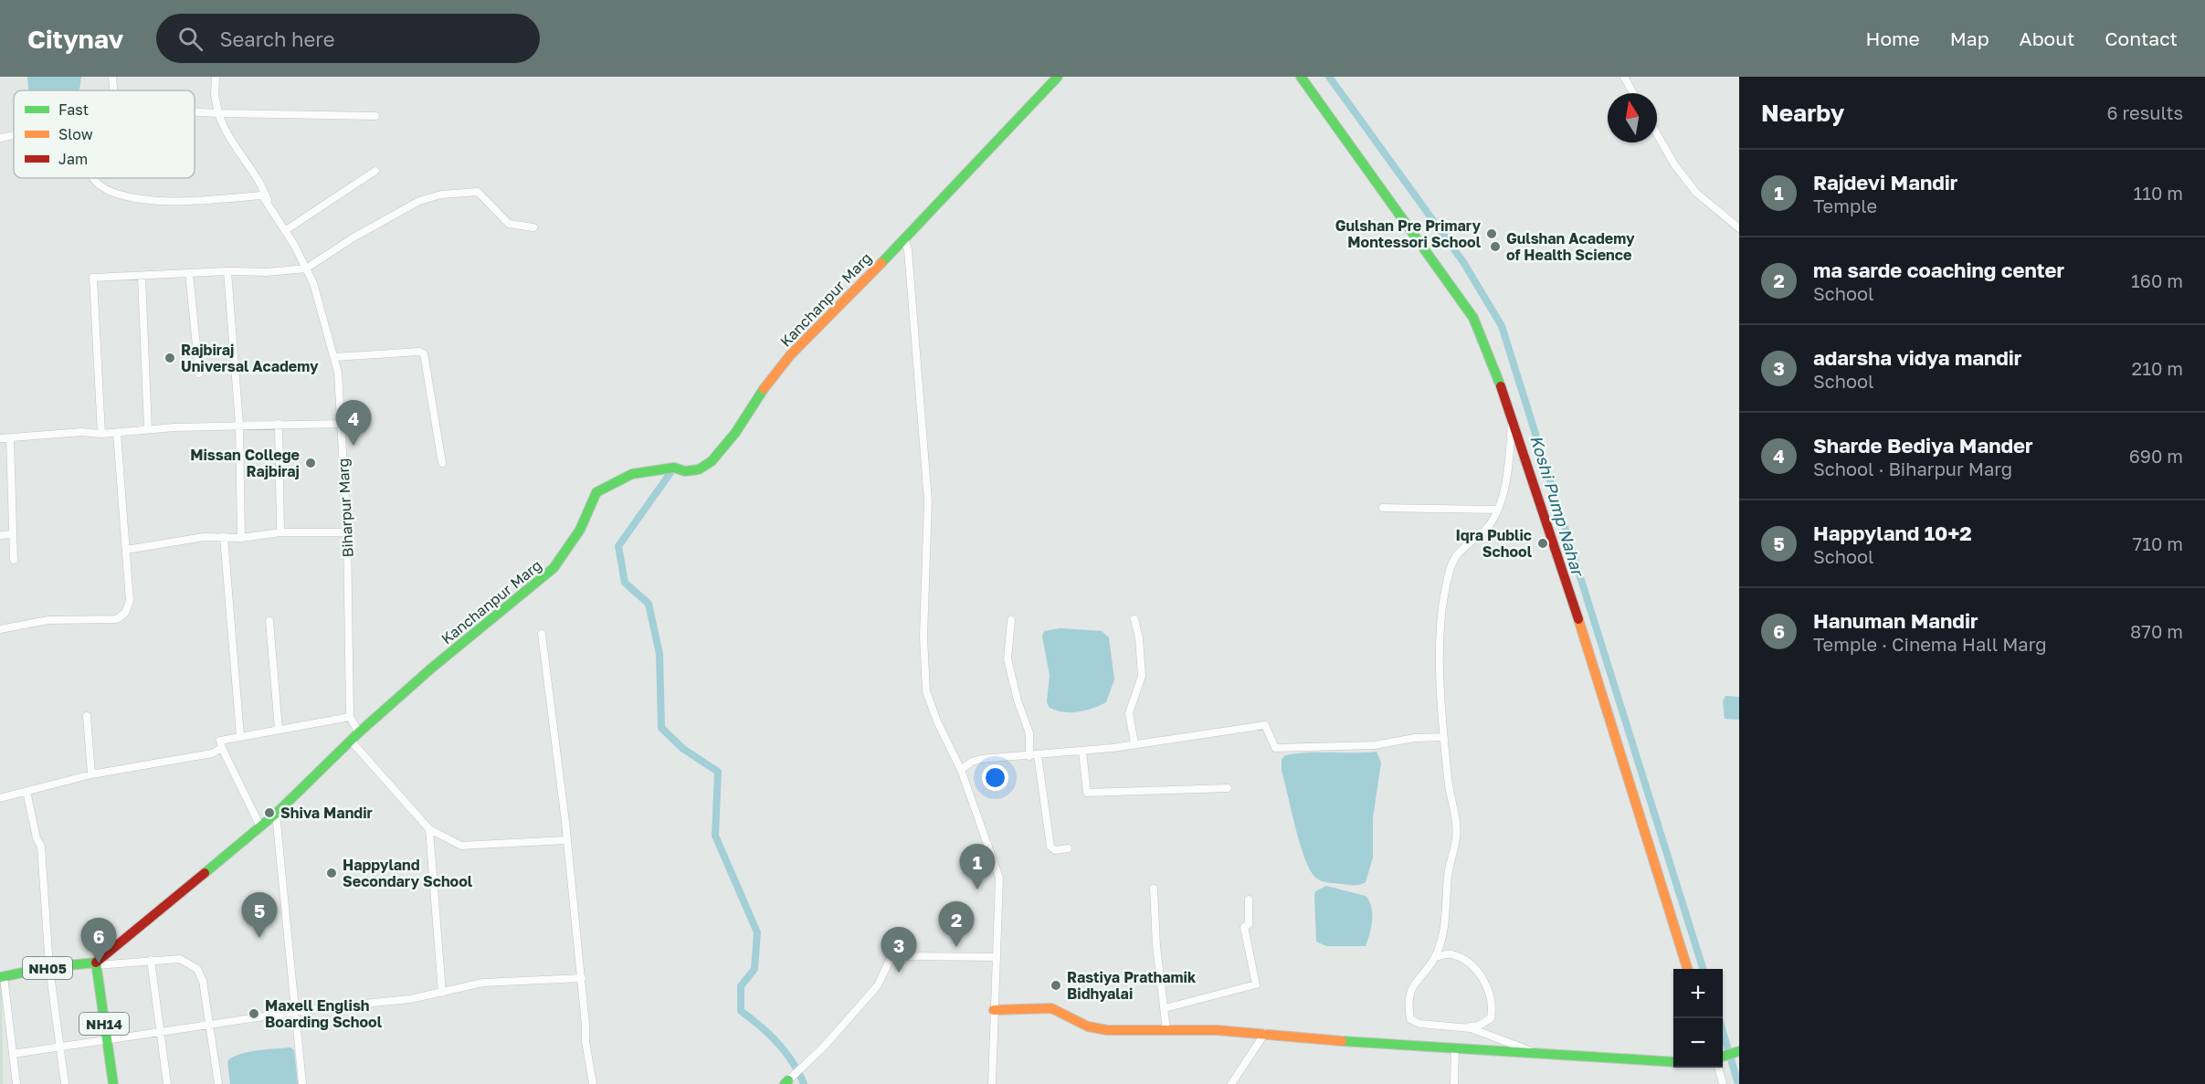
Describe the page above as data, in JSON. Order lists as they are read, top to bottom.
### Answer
{
  "streets": {
    "street": [
      "Kanchanpur Marg",
      "Biharpur Marg",
      "NH05",
      "NH14"
    ]
  },
  "crossings": [
    ["Kanchanpur Marg", "Biharpur Marg"],
    ["Kanchanpur Marg", "NH05"],
    ["Kanchanpur Marg", "NH14"],
    ["NH05", "NH14"]
  ],
  "water": ["Koshi Pump Nahar"],
  "places": [
    "Gulshan Pre Primary Montessori School",
    "Gulshan Academy of Health Science",
    "Rajbiraj Universal Academy",
    "Missan College Rajbiraj",
    "Iqra Public School",
    "Shiva Mandir",
    "Happyland Secondary School",
    "Rastiya Prathamik Bidhyalai",
    "Maxell English Boarding School"
  ],
  "legend": ["Fast", "Slow", "Jam"],
  "north": "top",
  "page": {
    "header": "Citynav",
    "search": "Search here",
    "nav": [
      "Home",
      "Map",
      "About",
      "Contact"
    ],
    "heading": ["Nearby", "6 results"],
    "list": [
      {
        "mark": "1",
        "name": "Rajdevi Mandir",
        "note": "Temple",
        "value": "110 m"
      },
      {
        "mark": "2",
        "name": "ma sarde coaching center",
        "note": "School",
        "value": "160 m"
      },
      {
        "mark": "3",
        "name": "adarsha vidya mandir",
        "note": "School",
        "value": "210 m"
      },
      {
        "mark": "4",
        "name": "Sharde Bediya Mander",
        "note": "School · Biharpur Marg",
        "value": "690 m"
      },
      {
        "mark": "5",
        "name": "Happyland 10+2",
        "note": "School",
        "value": "710 m"
      },
      {
        "mark": "6",
        "name": "Hanuman Mandir",
        "note": "Temple · Cinema Hall Marg",
        "value": "870 m"
      }
    ],
    "pins": [
      "4",
      "1",
      "5",
      "2",
      "6",
      "3"
    ],
    "map_buttons": ["+", "−"]
  }
}
